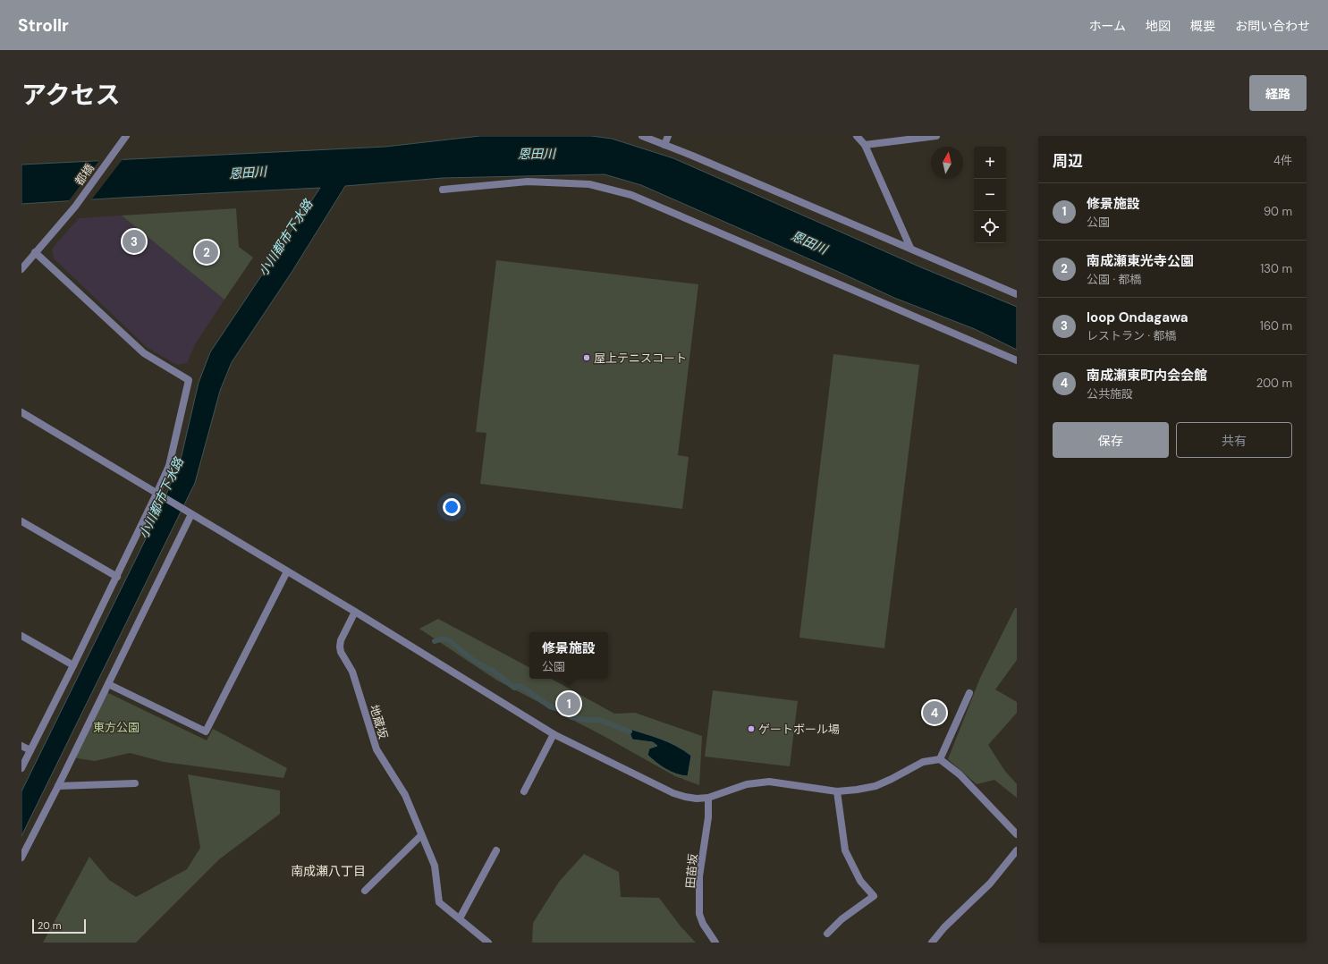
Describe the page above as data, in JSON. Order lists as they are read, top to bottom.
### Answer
{
  "streets": {
    "street": ["都橋", "地蔵坂", "田苗坂"]
  },
  "districts": ["南成瀬八丁目"],
  "water": ["恩田川", "小川都市下水路"],
  "parks": ["東方公園"],
  "places": ["屋上テニスコート", "ゲートボール場"],
  "scale_bar": "20 m",
  "north": "top",
  "page": {
    "header": "Strollr",
    "nav": [
      "ホーム",
      "地図",
      "概要",
      "お問い合わせ"
    ],
    "title": "アクセス",
    "buttons": [
      "経路",
      ["保存", "共有"]
    ],
    "heading": ["周辺", "4件"],
    "map_buttons": ["+", "−"],
    "list": [
      {
        "mark": "1",
        "name": "修景施設",
        "note": "公園",
        "value": "90 m"
      },
      {
        "mark": "2",
        "name": "南成瀬東光寺公園",
        "note": "公園 · 都橋",
        "value": "130 m"
      },
      {
        "mark": "3",
        "name": "loop Ondagawa",
        "note": "レストラン · 都橋",
        "value": "160 m"
      },
      {
        "mark": "4",
        "name": "南成瀬東町内会会館",
        "note": "公共施設",
        "value": "200 m"
      }
    ],
    "pins": [
      "3",
      "2",
      "1",
      "4"
    ],
    "popup": ["修景施設", "公園"],
    "scale": "20 m"
  }
}
